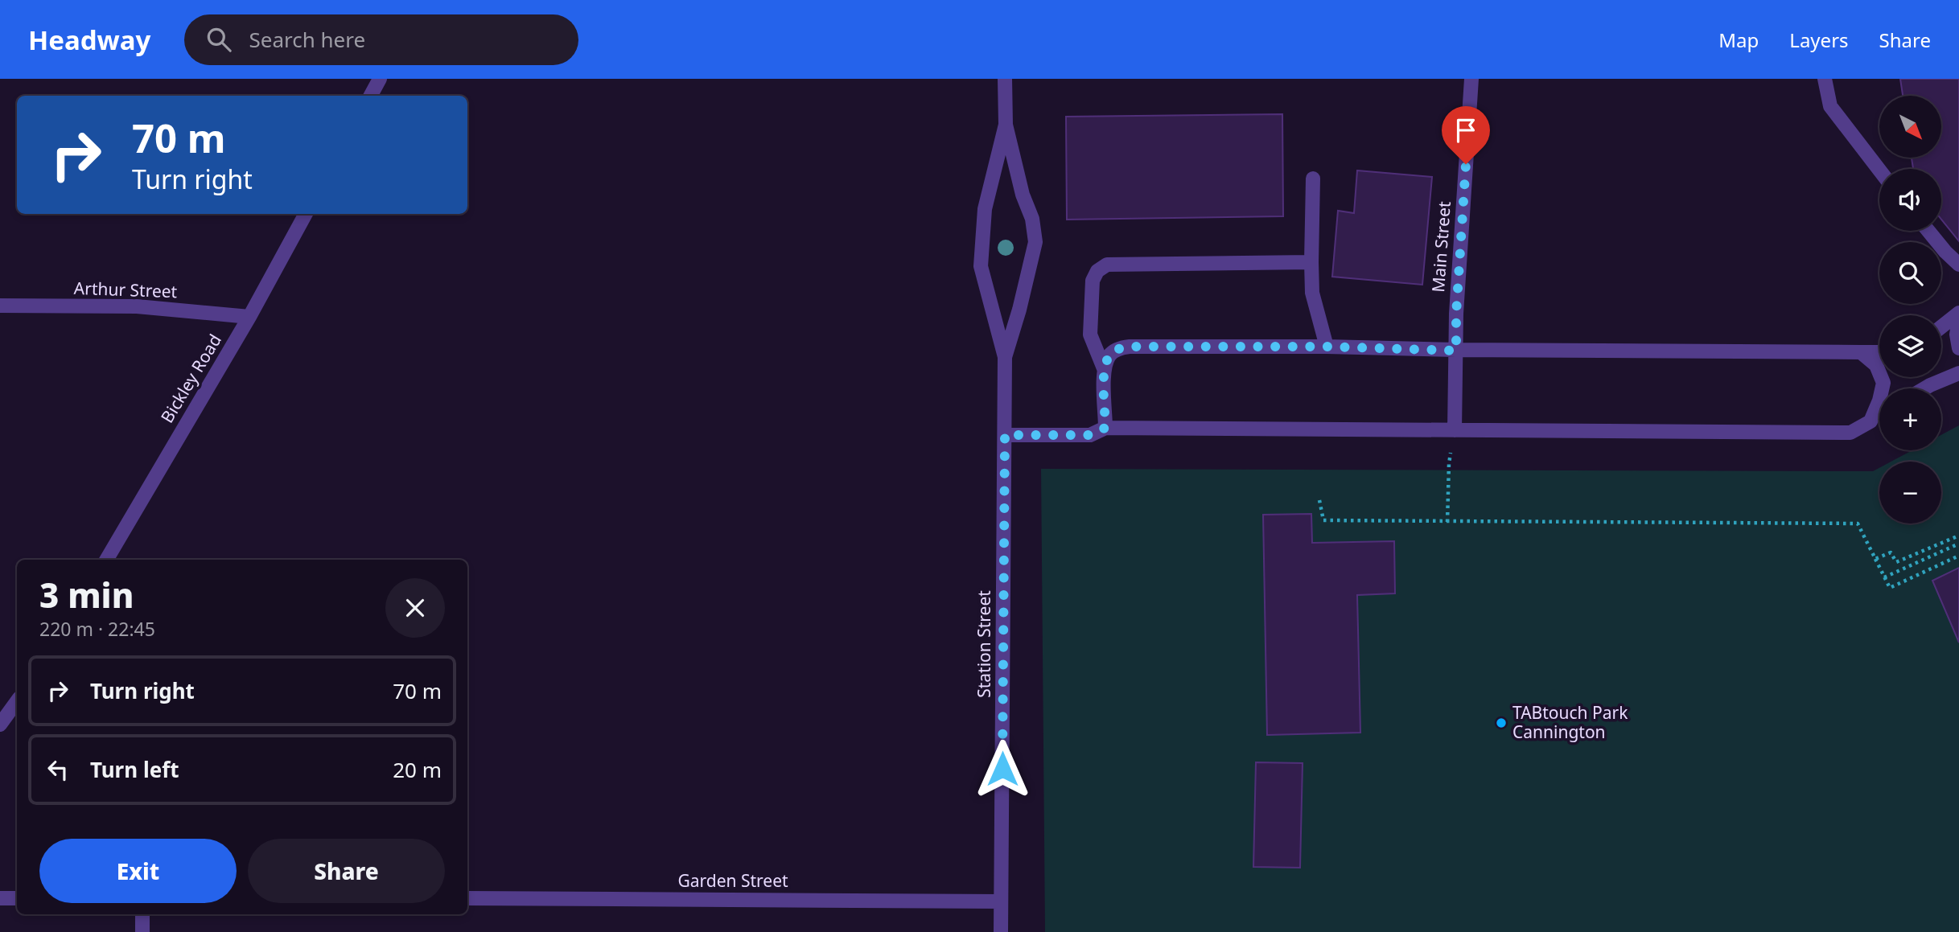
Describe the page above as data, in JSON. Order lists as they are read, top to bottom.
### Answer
{
  "streets": {
    "street": [
      "Main Street",
      "Arthur Street",
      "Bickley Road",
      "Station Street",
      "Garden Street"
    ]
  },
  "crossings": [
    ["Arthur Street", "Bickley Road"],
    ["Station Street", "Garden Street"]
  ],
  "places": ["TABtouch Park Cannington"],
  "north": "bottom right",
  "page": {
    "header": "Headway",
    "search": "Search here",
    "nav": ["Map", "Layers", "Share"],
    "map_buttons": ["+", "−"],
    "turn": ["70 m", "Turn right"],
    "heading": ["3 min", "220 m · 22:45"],
    "list": [
      {
        "name": "Turn right",
        "value": "70 m"
      },
      {
        "name": "Turn left",
        "value": "20 m"
      }
    ],
    "buttons": ["Exit", "Share"]
  }
}
